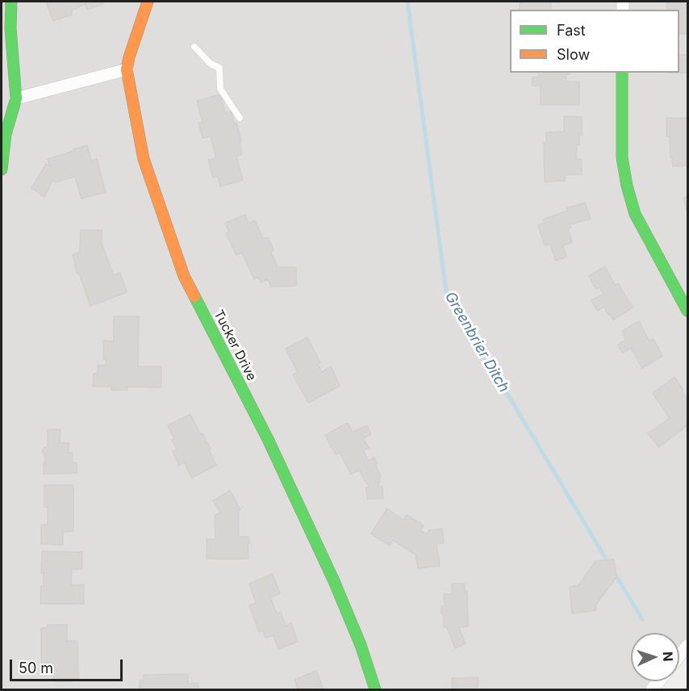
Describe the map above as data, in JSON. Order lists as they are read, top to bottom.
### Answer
{
  "streets": {
    "street": ["Tucker Drive"]
  },
  "water": ["Greenbrier Ditch"],
  "legend": ["Fast", "Slow"],
  "scale_bar": "50 m",
  "north": "right"
}
